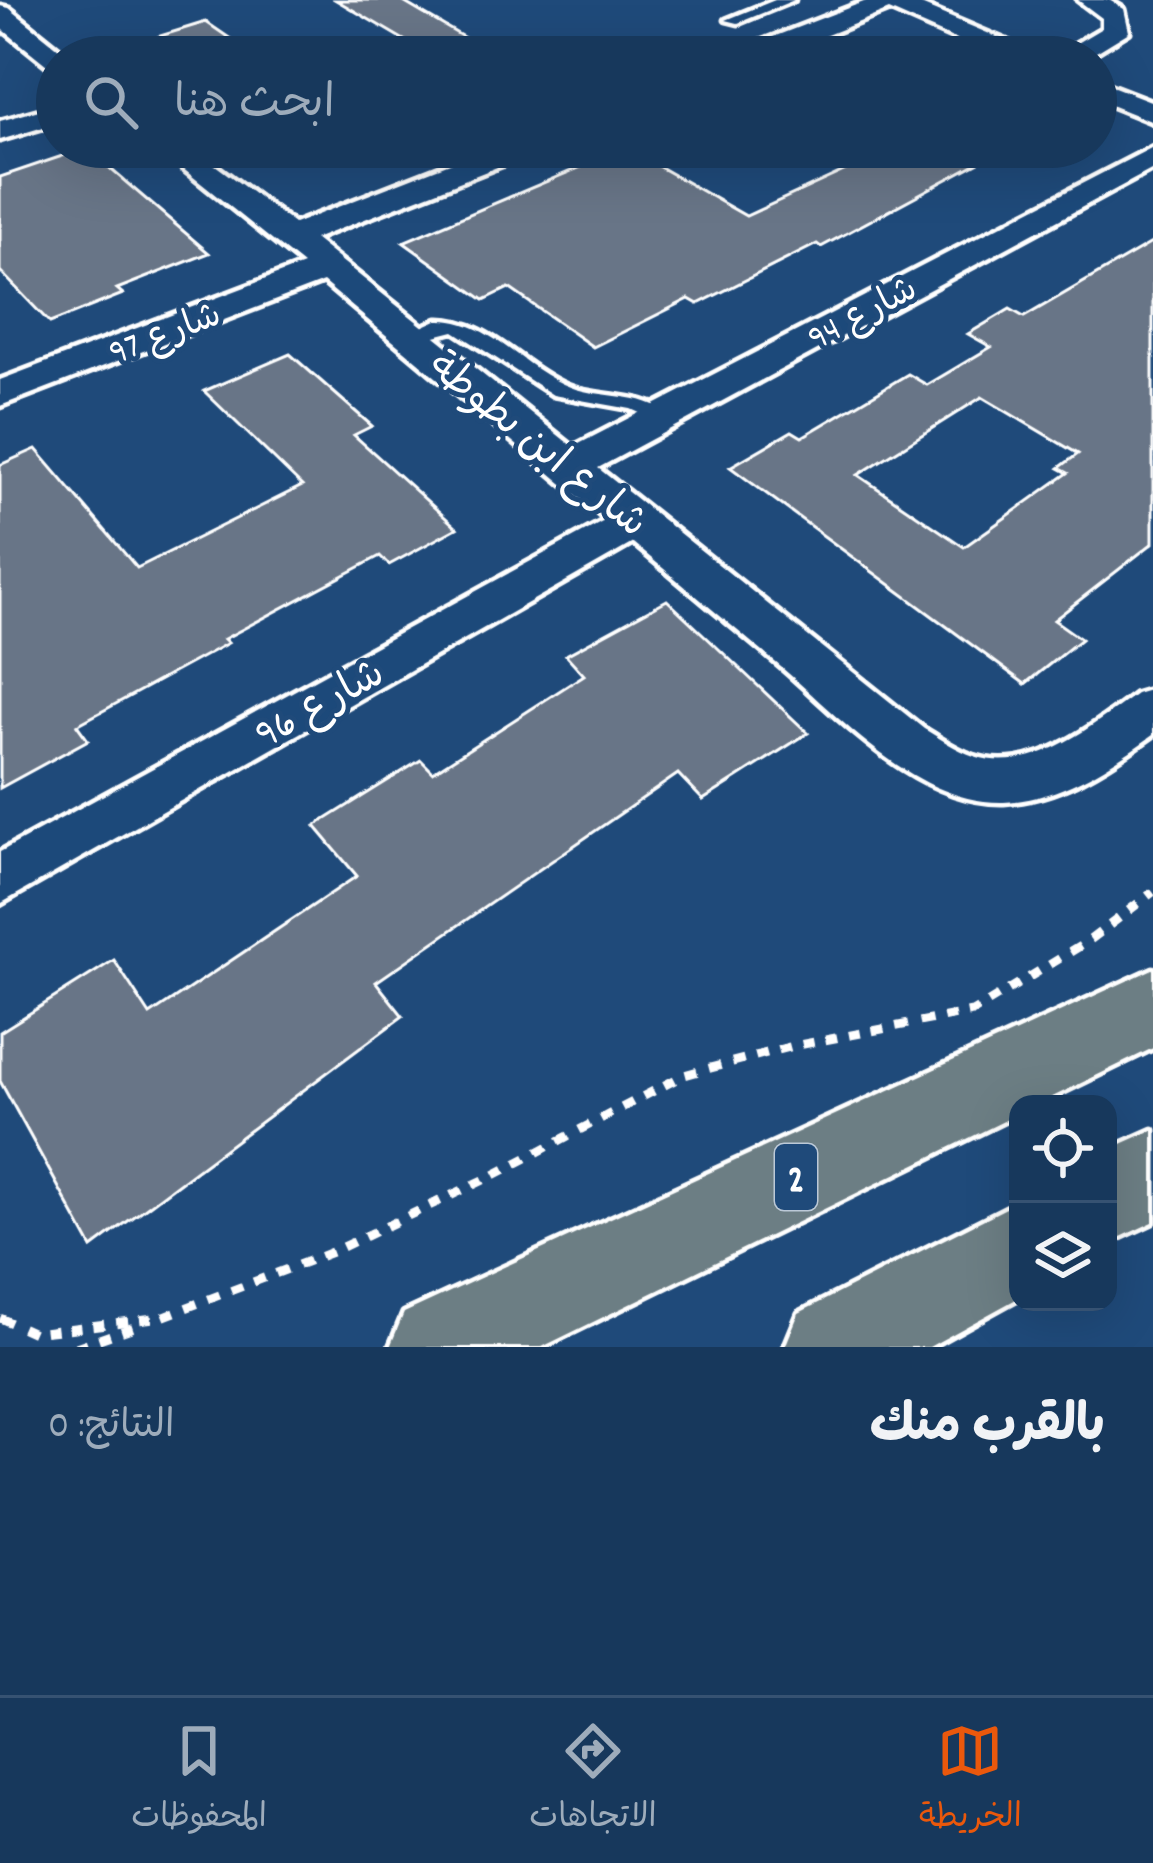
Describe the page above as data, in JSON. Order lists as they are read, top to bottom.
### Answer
{
  "streets": {
    "main road": ["2"],
    "street": [
      "شارع 94",
      "شارع 97",
      "شارع ابن بطوطة",
      "شارع 96"
    ]
  },
  "crossings": [
    ["شارع 94", "شارع ابن بطوطة"],
    ["شارع 97", "شارع ابن بطوطة"],
    ["شارع ابن بطوطة", "شارع 96"]
  ],
  "page": {
    "search": "ابحث هنا",
    "heading": ["بالقرب منك", "النتائج: 0"],
    "nav": ["الخريطة", "الاتجاهات", "المحفوظات"]
  }
}
